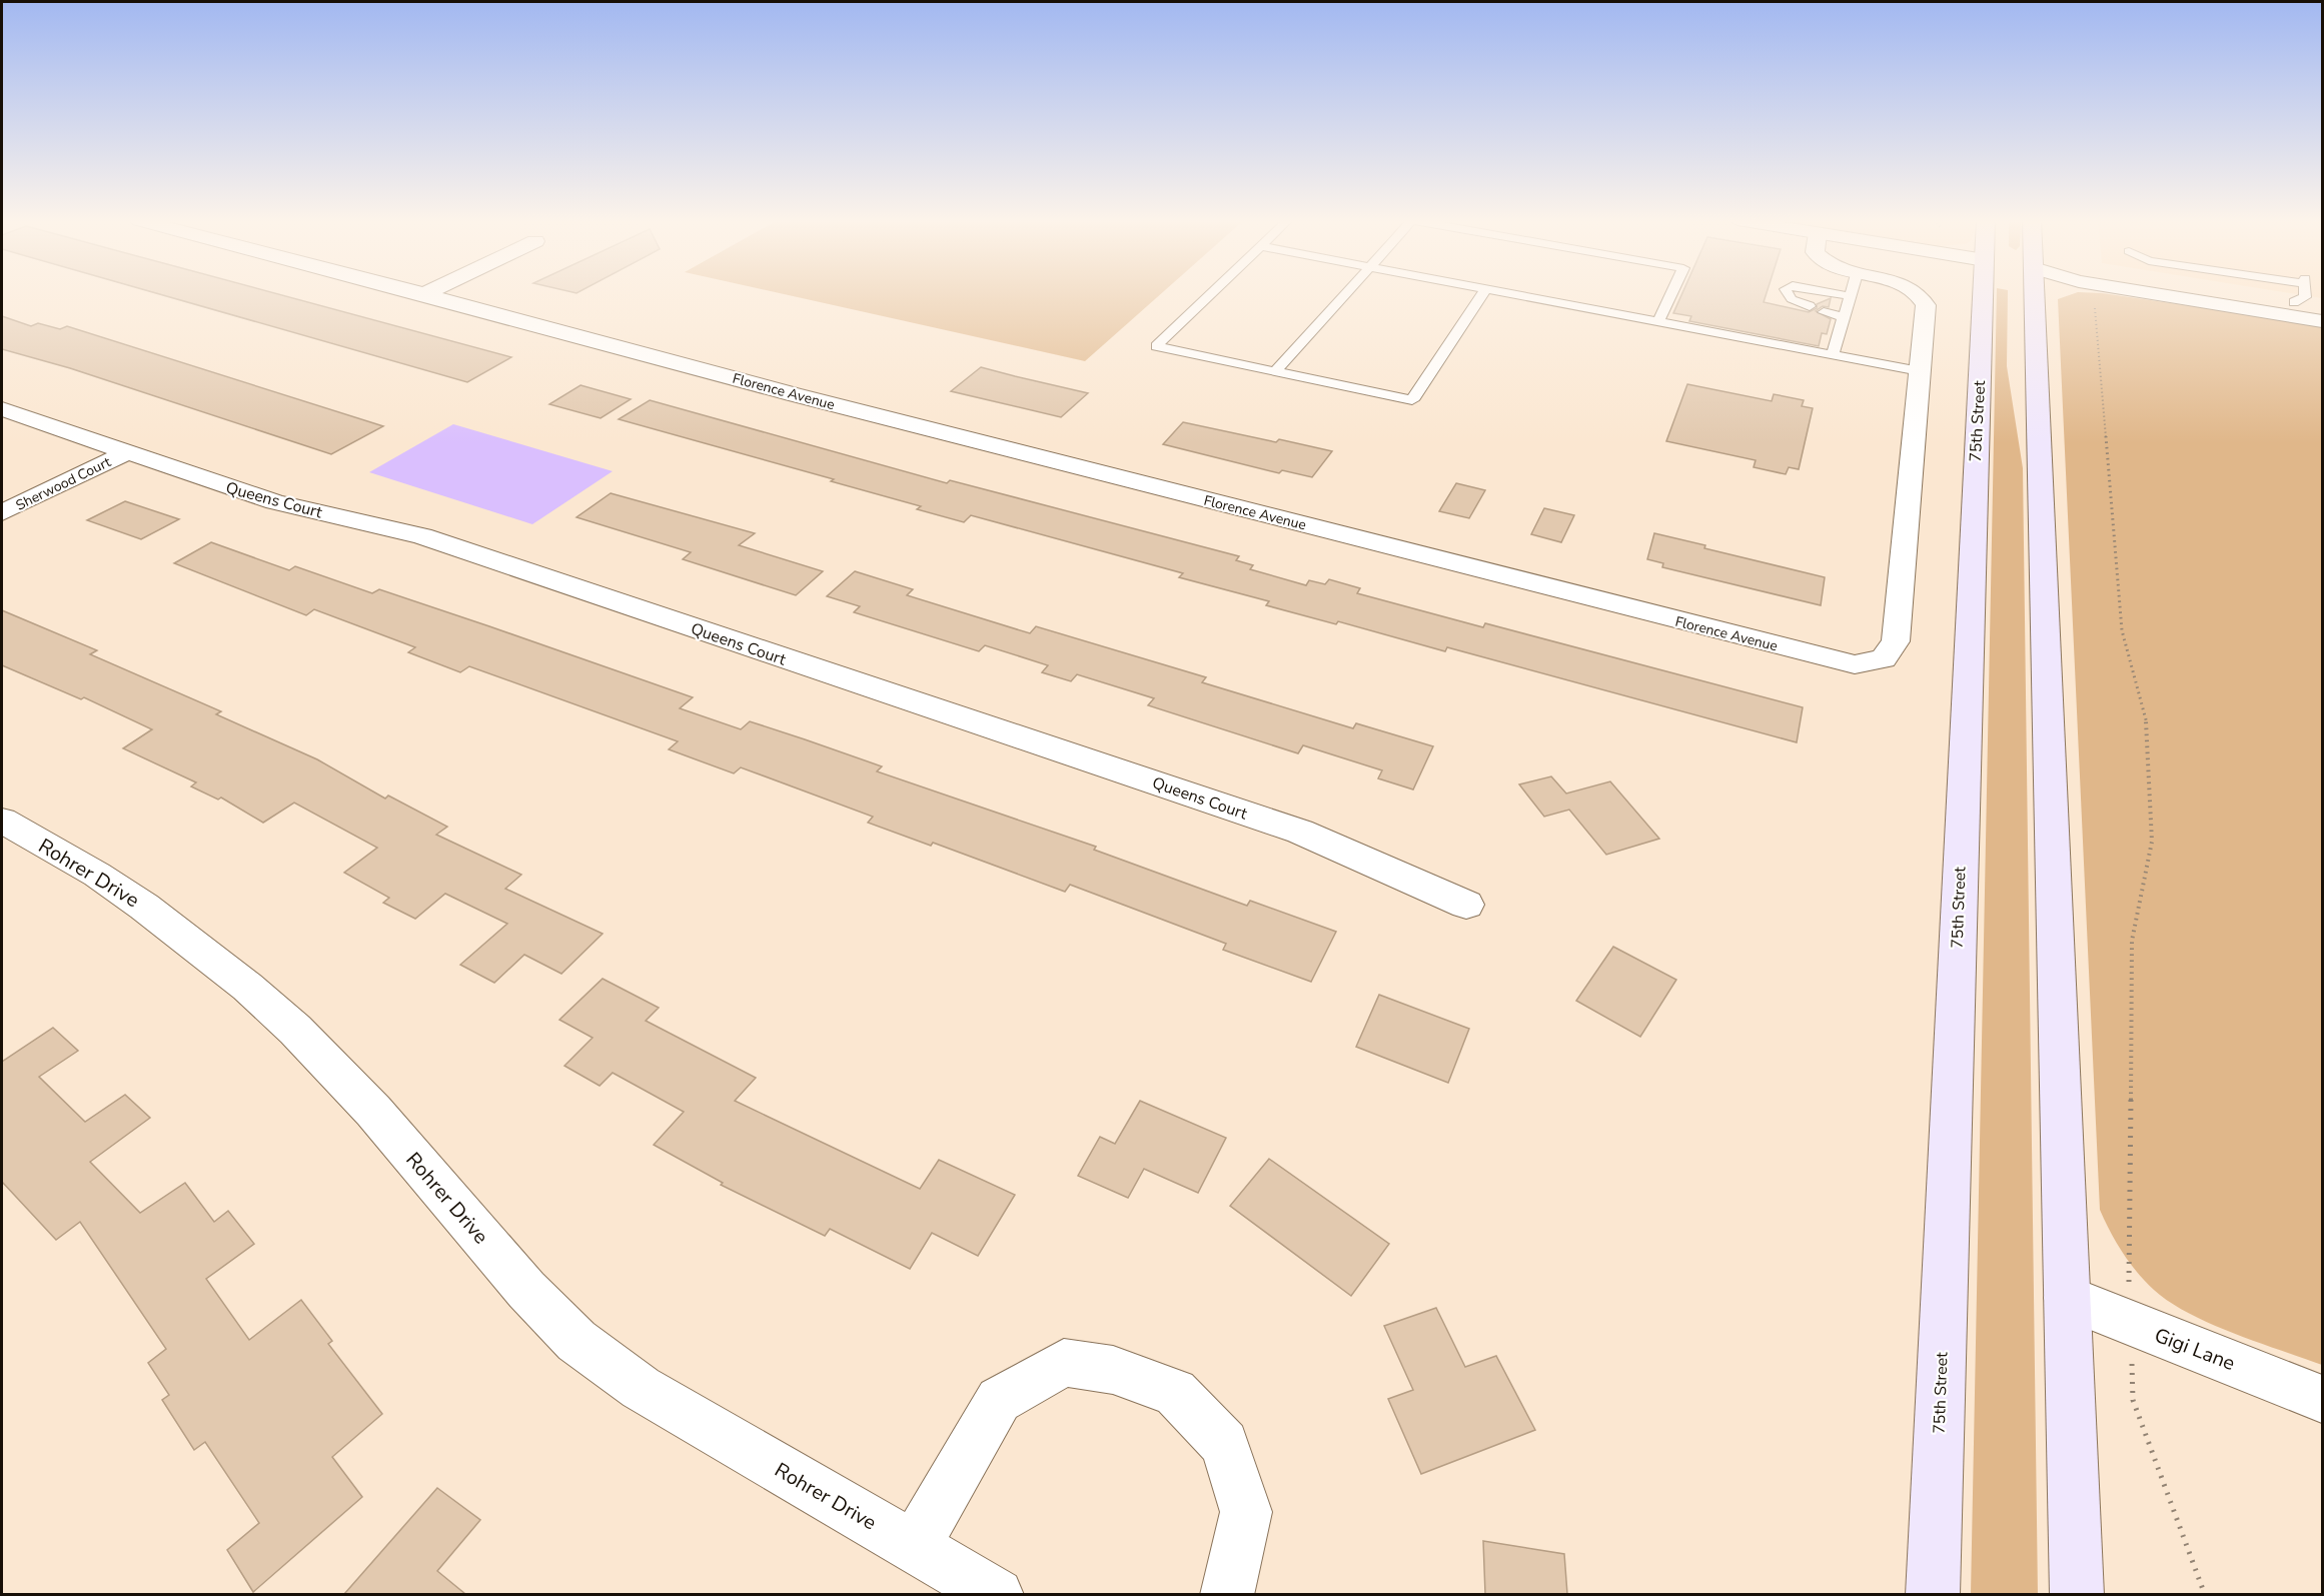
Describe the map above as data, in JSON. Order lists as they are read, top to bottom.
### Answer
{
  "streets": {
    "main road": ["75th Street"],
    "street": [
      "Florence Avenue",
      "Sherwood Court",
      "Queens Court",
      "Rohrer Drive",
      "Gigi Lane"
    ]
  },
  "crossings": [
    ["75th Street", "Gigi Lane"],
    ["Sherwood Court", "Queens Court"]
  ]
}
